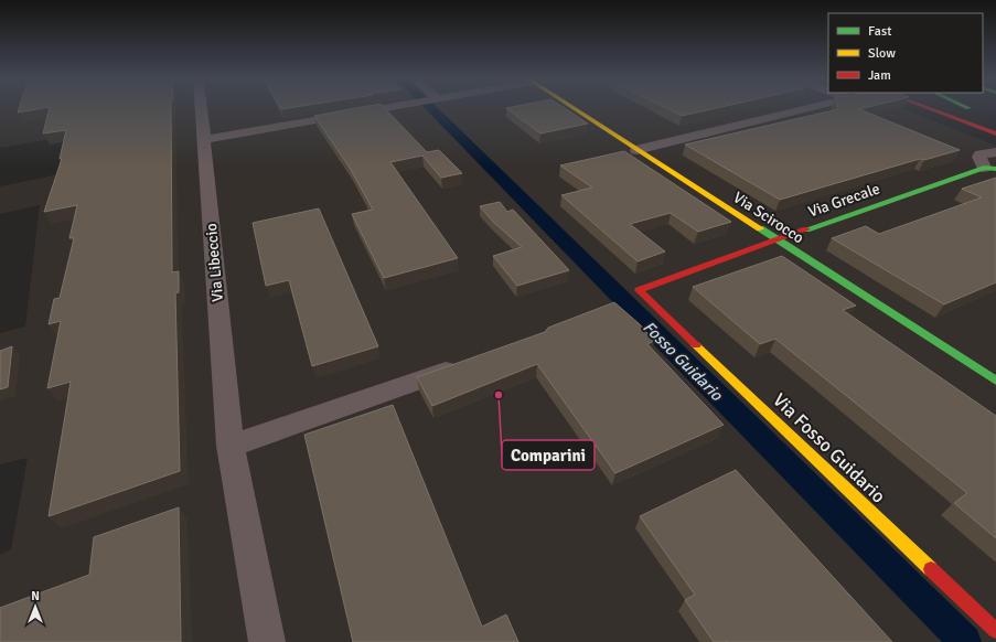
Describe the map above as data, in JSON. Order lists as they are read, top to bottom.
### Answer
{
  "streets": {
    "main road": ["Via Grecale", "Via Scirocco", "Via Fosso Guidario"],
    "street": ["Via Libeccio"]
  },
  "crossings": [
    ["Via Grecale", "Via Scirocco"],
    ["Via Grecale", "Via Fosso Guidario"]
  ],
  "water": ["Fosso Guidario"],
  "places": ["Comparini"],
  "legend": ["Fast", "Slow", "Jam"],
  "north": "top"
}
